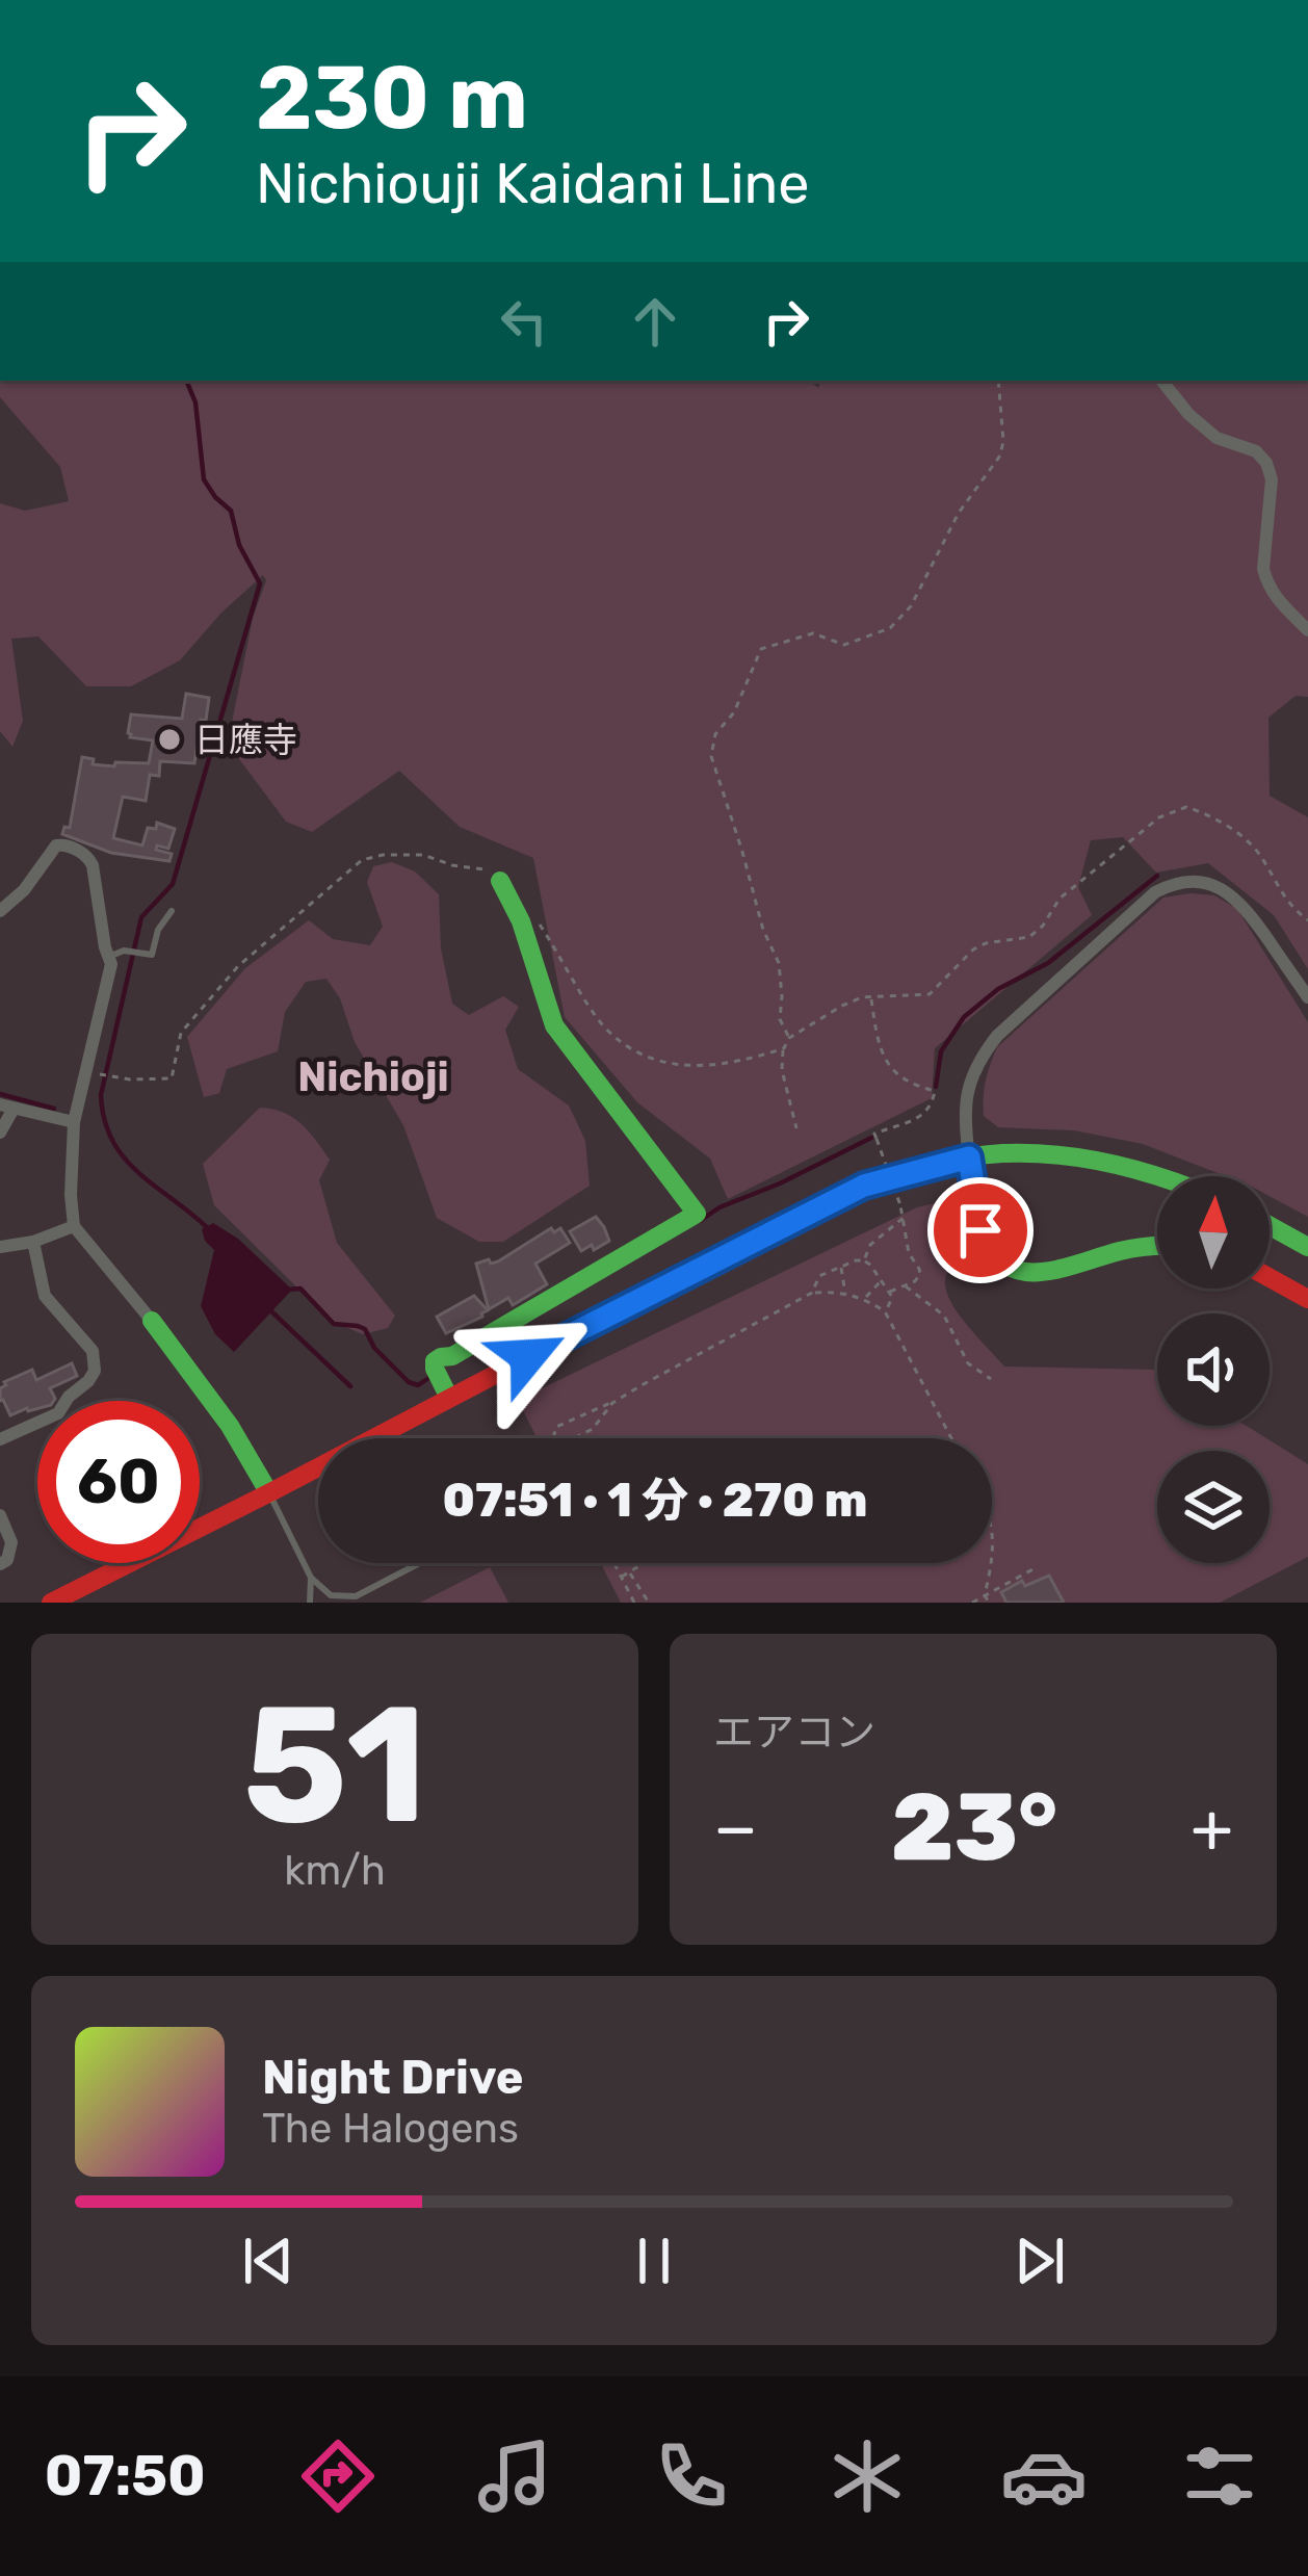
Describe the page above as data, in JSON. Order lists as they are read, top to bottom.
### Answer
{
  "districts": ["Nichioji"],
  "places": ["日應寺"],
  "north": "top",
  "page": {
    "turn": ["230 m", "Nichiouji Kaidani Line"],
    "limit": "60",
    "trip": "07:51 · 1 分 · 270 m",
    "tile": [
      ["51", "km/h"],
      "エアコン"
    ],
    "heat": ["−", "23°", "+"],
    "song": ["Night Drive", "The Halogens"],
    "tabs": "07:50"
  }
}
